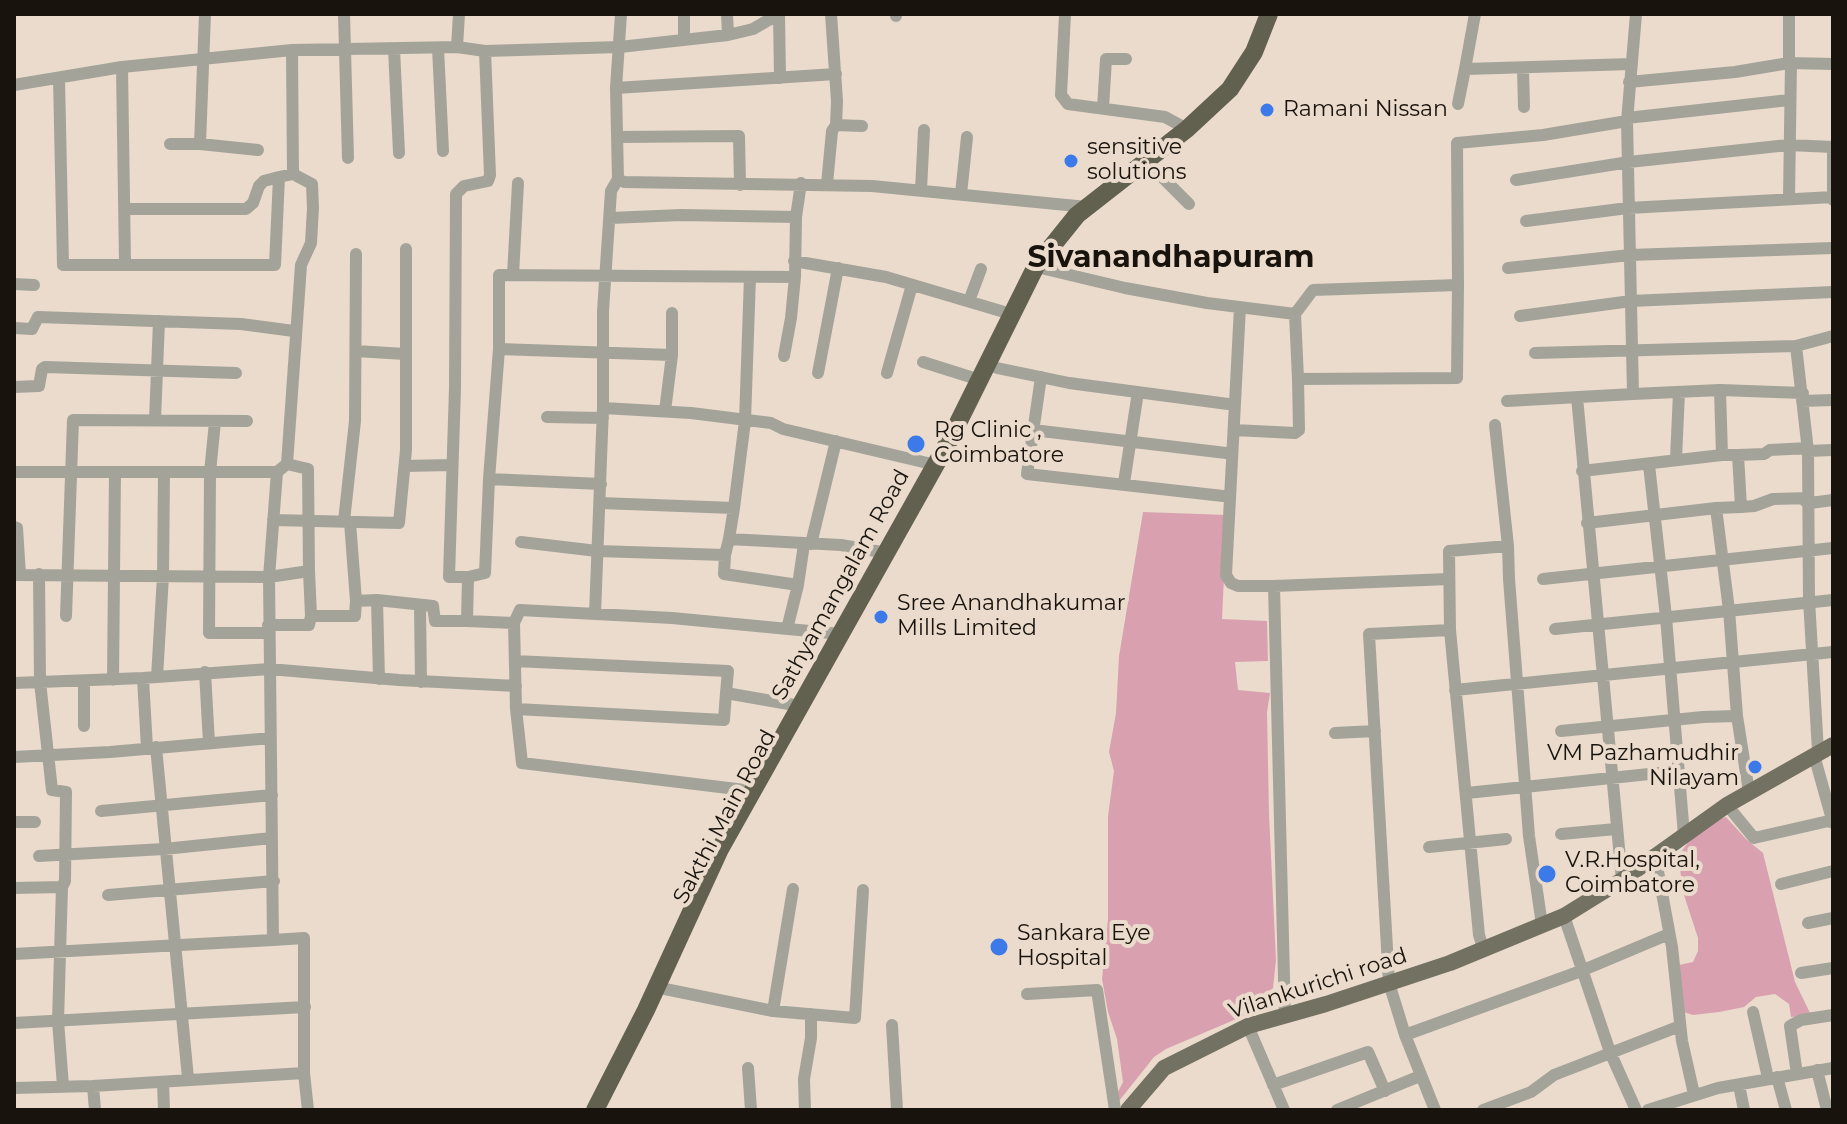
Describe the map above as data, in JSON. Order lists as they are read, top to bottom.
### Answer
{
  "streets": {
    "highway": ["Sathyamangalam Road", "Sakthi Main Road"],
    "main road": ["Vilankurichi road"]
  },
  "crossings": [
    ["Sathyamangalam Road", "Sakthi Main Road"]
  ],
  "districts": ["Sivanandhapuram"],
  "places": [
    "Ramani Nissan",
    "sensitive solutions",
    "Rg Clinic , Coimbatore",
    "Sree Anandhakumar Mills Limited",
    "VM Pazhamudhir Nilayam",
    "V.R.Hospital, Coimbatore",
    "Sankara Eye Hospital"
  ]
}
